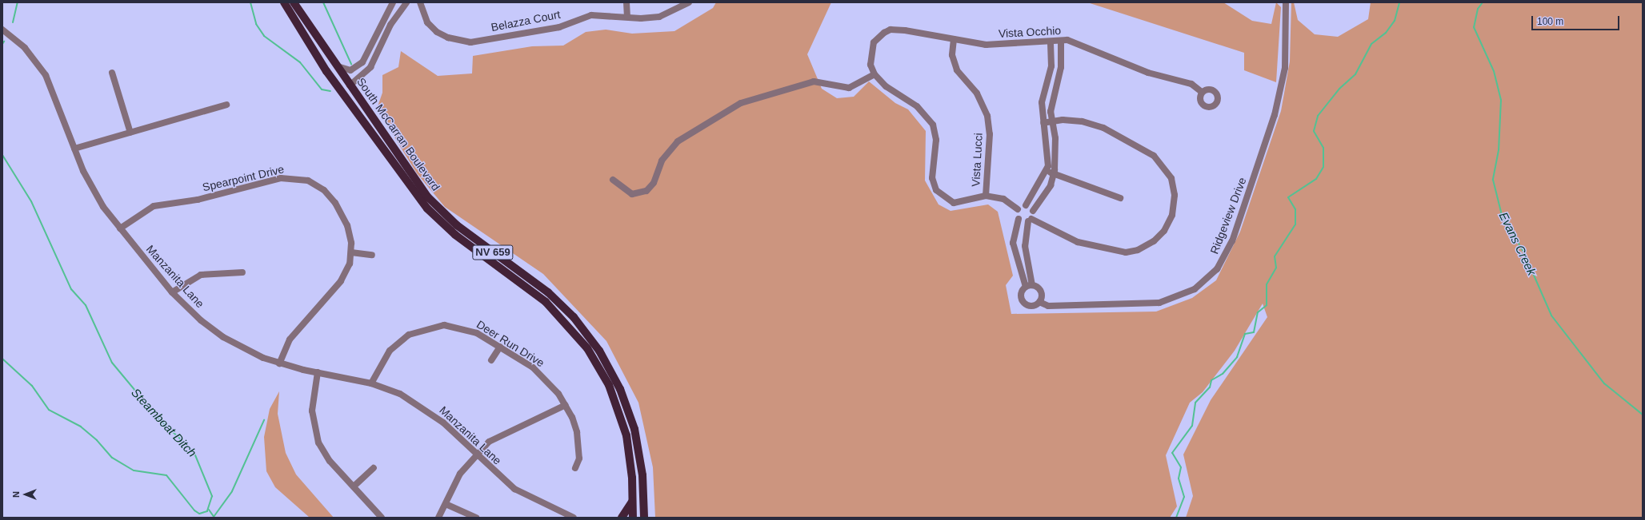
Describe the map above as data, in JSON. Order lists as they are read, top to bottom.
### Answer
{
  "streets": {
    "main road": ["South McCarran Boulevard", "NV 659"],
    "street": [
      "Belazza Court",
      "Vista Occhio",
      "Vista Lucci",
      "Spearpoint Drive",
      "Ridgeview Drive",
      "Manzanita Lane",
      "Deer Run Drive"
    ]
  },
  "crossings": [
    ["Vista Occhio", "Vista Lucci"],
    ["Spearpoint Drive", "Manzanita Lane"],
    ["Manzanita Lane", "Deer Run Drive"]
  ],
  "water": ["Evans Creek", "Steamboat Ditch"],
  "scale_bar": "100 m",
  "north": "left"
}
